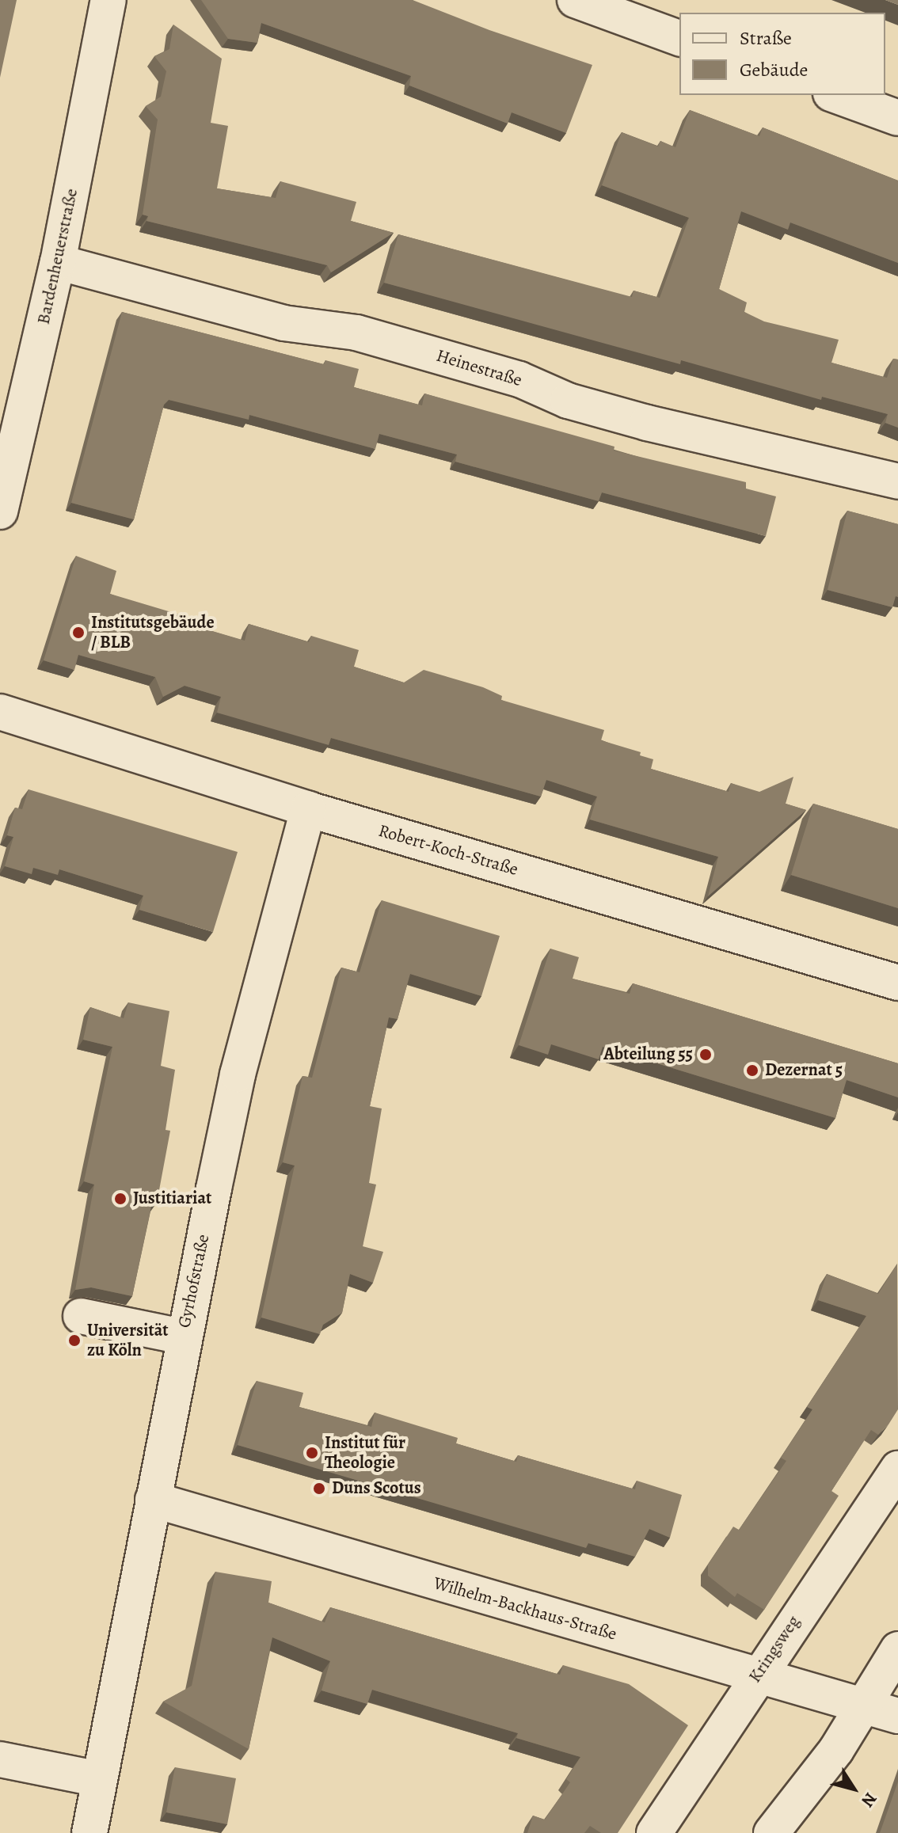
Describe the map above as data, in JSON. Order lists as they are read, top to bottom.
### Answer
{
  "streets": {
    "street": [
      "Bardenheuerstraße",
      "Heinestraße",
      "Robert-Koch-Straße",
      "Gyrhofstraße",
      "Wilhelm-Backhaus-Straße",
      "Kringsweg"
    ]
  },
  "crossings": [
    ["Bardenheuerstraße", "Heinestraße"],
    ["Robert-Koch-Straße", "Gyrhofstraße"],
    ["Gyrhofstraße", "Wilhelm-Backhaus-Straße"],
    ["Wilhelm-Backhaus-Straße", "Kringsweg"]
  ],
  "places": [
    "Institutsgebäude / BLB",
    "Abteilung 55",
    "Dezernat 5",
    "Justitiariat",
    "Universität zu Köln",
    "Institut für Theologie",
    "Duns Scotus"
  ],
  "legend": ["Straße", "Gebäude"],
  "north": "bottom right"
}
